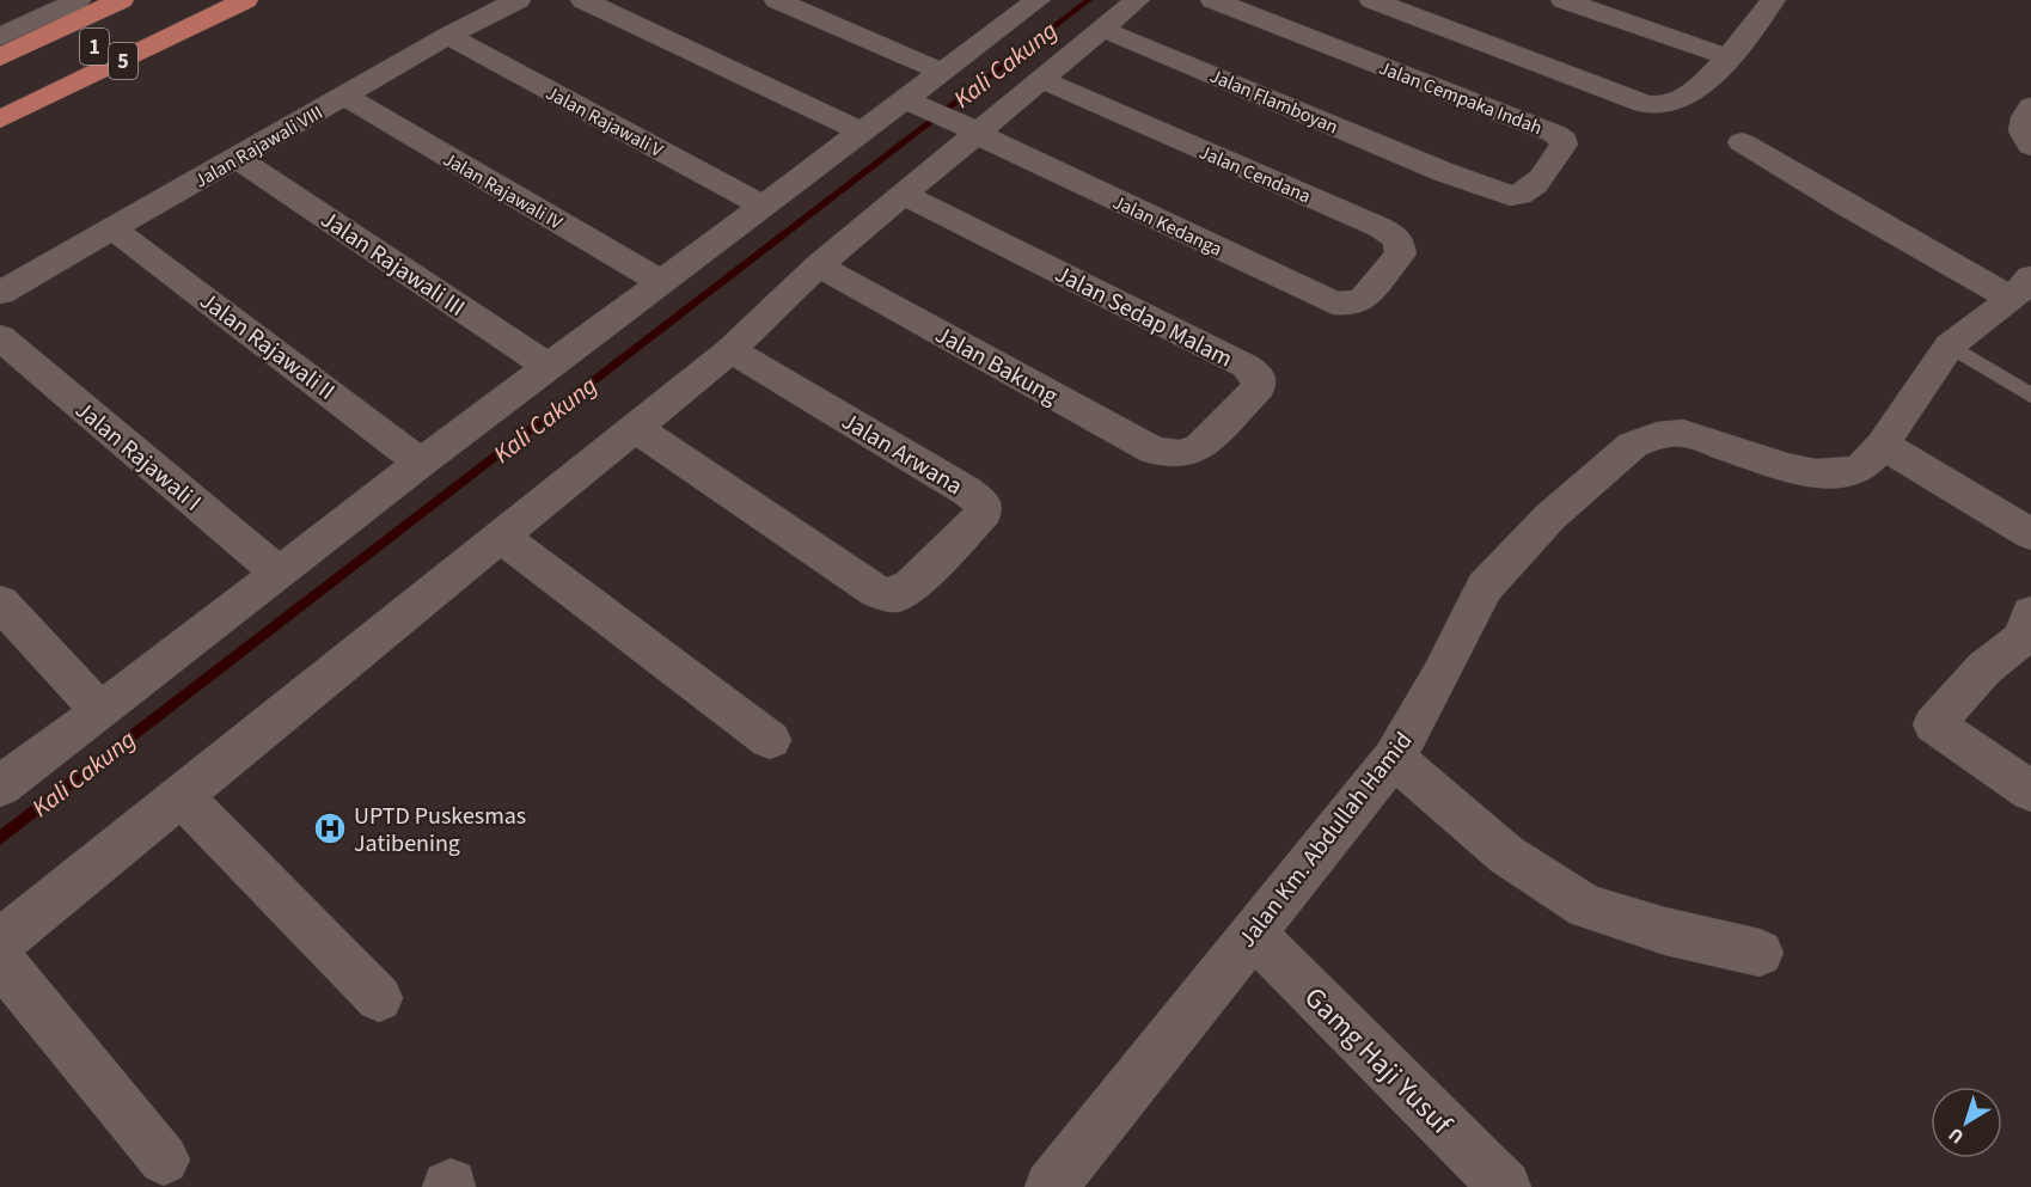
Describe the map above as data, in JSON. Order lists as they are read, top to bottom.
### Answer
{
  "streets": {
    "highway": ["1", "5"],
    "street": [
      "Jalan Cempaka Indah",
      "Jalan Flamboyan",
      "Jalan Rajawali V",
      "Jalan Rajawali VIII",
      "Jalan Cendana",
      "Jalan Rajawali IV",
      "Jalan Kedanga",
      "Jalan Rajawali III",
      "Jalan Sedap Malam",
      "Jalan Rajawali II",
      "Jalan Bakung",
      "Jalan Arwana",
      "Jalan Rajawali I",
      "Jalan Km. Abdullah Hamid",
      "Gamg Haji Yusuf"
    ]
  },
  "crossings": [
    ["Jalan Cempaka Indah", "Jalan Flamboyan"],
    ["Jalan Rajawali V", "Jalan Rajawali VIII"],
    ["Jalan Rajawali VIII", "Jalan Rajawali IV"],
    ["Jalan Rajawali VIII", "Jalan Rajawali III"],
    ["Jalan Rajawali VIII", "Jalan Rajawali II"],
    ["Jalan Cendana", "Jalan Kedanga"],
    ["Jalan Sedap Malam", "Jalan Bakung"],
    ["Jalan Km. Abdullah Hamid", "Gamg Haji Yusuf"]
  ],
  "water": ["Kali Cakung"],
  "places": {
    "hospital": ["UPTD Puskesmas Jatibening"]
  },
  "north": "bottom left"
}
